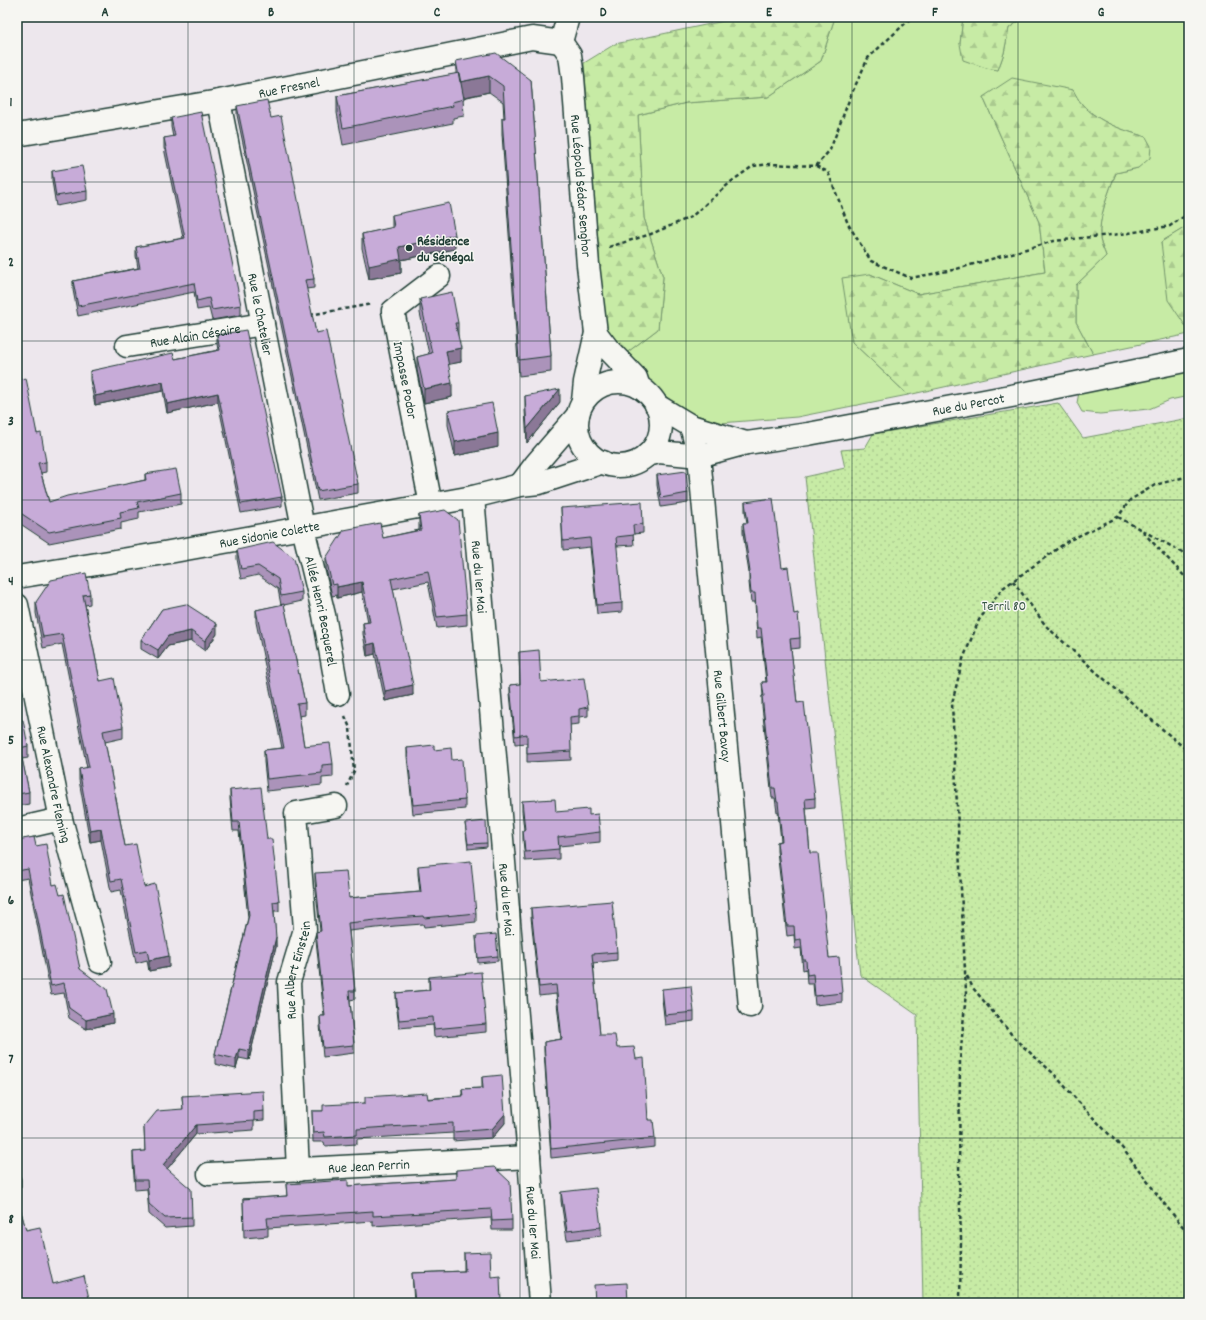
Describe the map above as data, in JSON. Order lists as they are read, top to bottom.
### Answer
{
  "streets": {
    "street": [
      "Rue Fresnel",
      "Rue Léopold Sédar Senghor",
      "Rue le Chatelier",
      "Rue Alain Césaire",
      "Impasse Podor",
      "Rue du Percot",
      "Rue Sidonie Colette",
      "Rue du 1er Mai",
      "Allée Henri Becquerel",
      "Rue Gilbert Bavay",
      "Rue Alexandre Fleming",
      "Rue Albert Einstein",
      "Rue Jean Perrin"
    ]
  },
  "crossings": [
    ["Rue Fresnel", "Rue Léopold Sédar Senghor"],
    ["Rue Fresnel", "Rue le Chatelier"],
    ["Rue Léopold Sédar Senghor", "Rue du Percot"],
    ["Rue Léopold Sédar Senghor", "Rue Sidonie Colette"],
    ["Rue le Chatelier", "Rue Alain Césaire"],
    ["Rue le Chatelier", "Rue Sidonie Colette"],
    ["Rue le Chatelier", "Allée Henri Becquerel"],
    ["Impasse Podor", "Rue Sidonie Colette"],
    ["Rue du Percot", "Rue Sidonie Colette"],
    ["Rue du Percot", "Rue Gilbert Bavay"],
    ["Rue Sidonie Colette", "Rue du 1er Mai"],
    ["Rue Sidonie Colette", "Allée Henri Becquerel"],
    ["Rue du 1er Mai", "Rue Jean Perrin"],
    ["Rue Albert Einstein", "Rue Jean Perrin"]
  ],
  "parks": ["Terril 80"],
  "places": ["Résidence du Sénégal"],
  "grid": {
    "columns": [
      "A",
      "B",
      "C",
      "D",
      "E",
      "F",
      "G"
    ],
    "rows": [
      "1",
      "2",
      "3",
      "4",
      "5",
      "6",
      "7",
      "8"
    ]
  }
}
